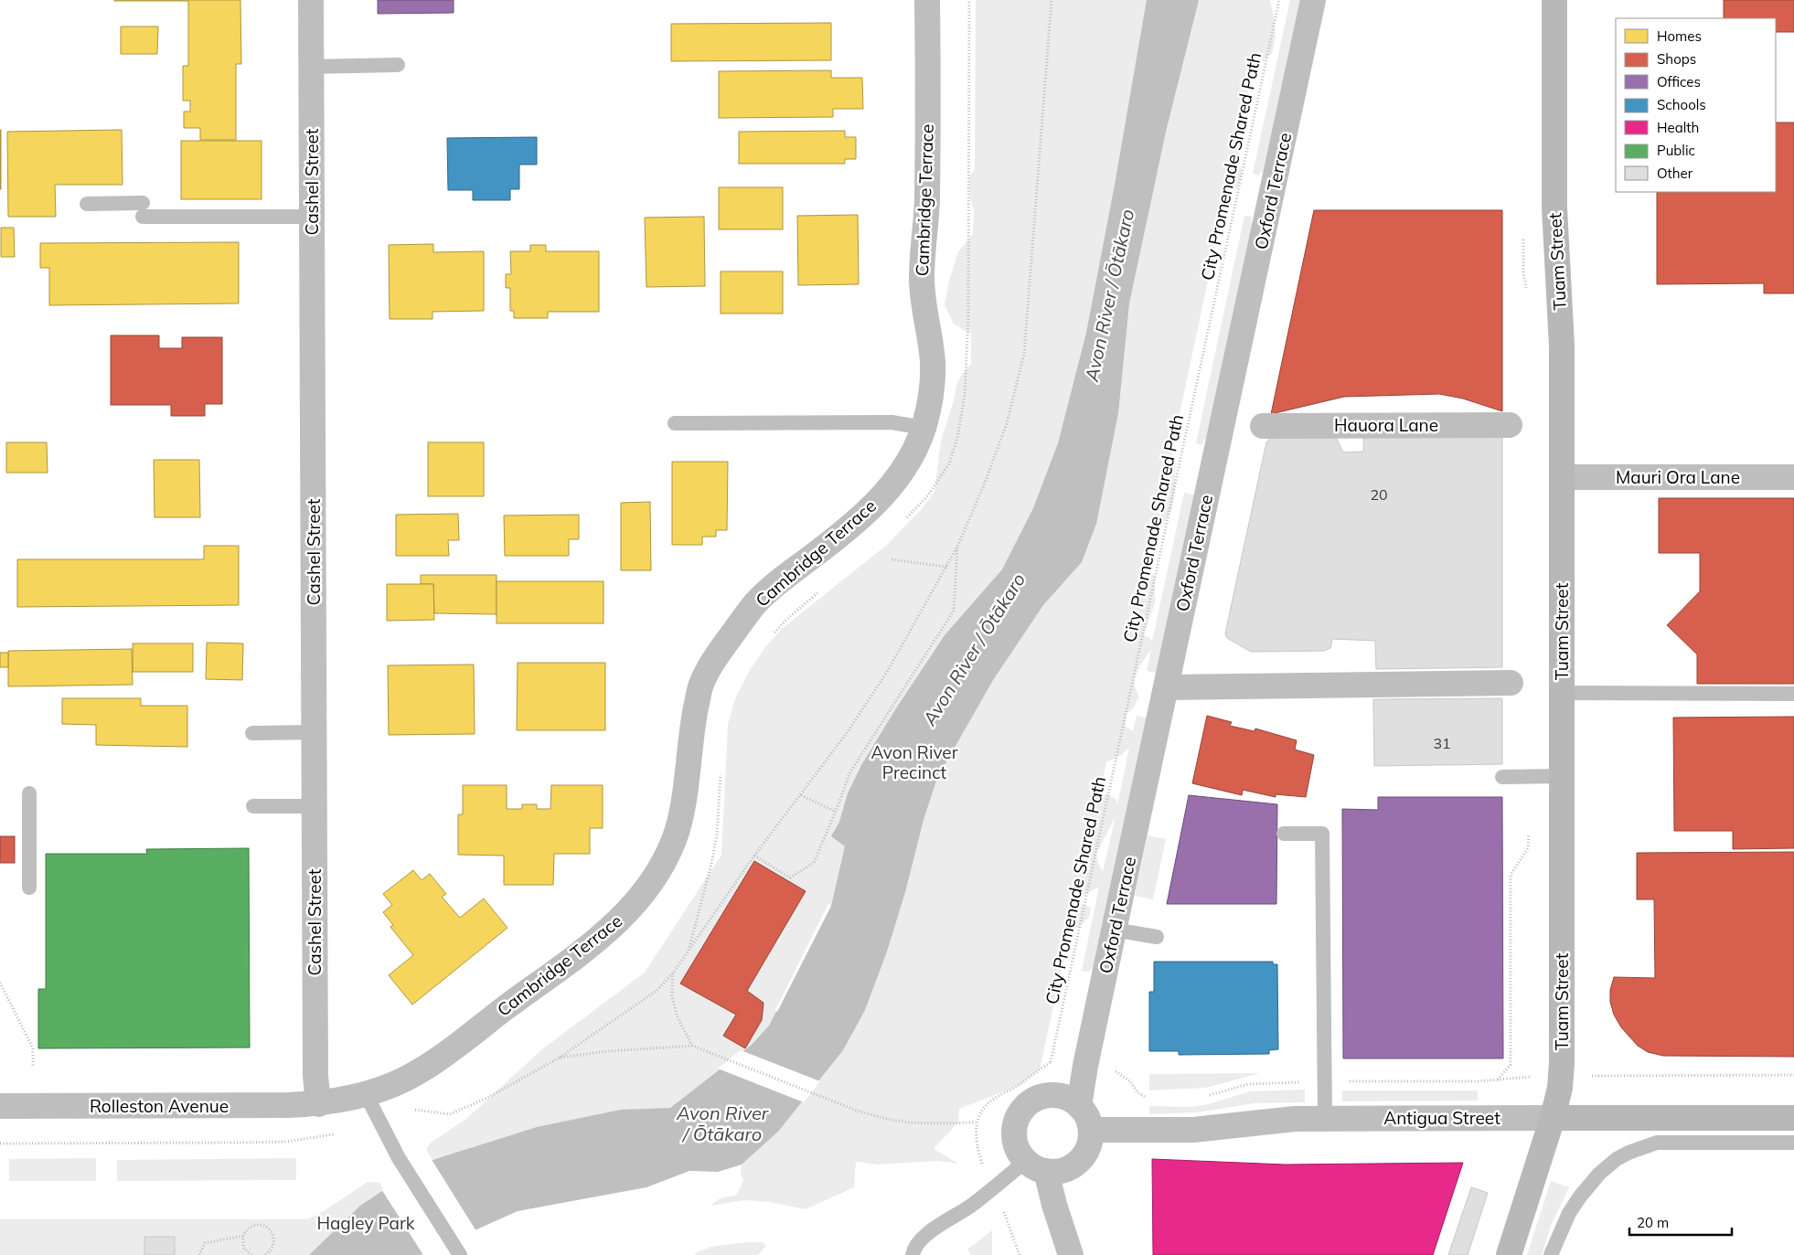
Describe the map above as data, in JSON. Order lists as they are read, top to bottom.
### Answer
{
  "streets": {
    "main road": ["Tuam Street", "Antigua Street"],
    "street": [
      "Cashel Street",
      "Oxford Terrace",
      "Cambridge Terrace",
      "Hauora Lane",
      "Mauri Ora Lane",
      "Rolleston Avenue"
    ],
    "path": ["City Promenade Shared Path"]
  },
  "crossings": [
    ["Cashel Street", "Cambridge Terrace"],
    ["Cashel Street", "Rolleston Avenue"],
    ["Oxford Terrace", "Antigua Street"],
    ["Cambridge Terrace", "Rolleston Avenue"],
    ["Tuam Street", "Mauri Ora Lane"],
    ["Tuam Street", "Antigua Street"]
  ],
  "water": ["Avon River / Ōtākaro"],
  "parks": ["Avon River Precinct", "Hagley Park"],
  "house_numbers": ["20", "31"],
  "legend": [
    "Homes",
    "Shops",
    "Offices",
    "Schools",
    "Health",
    "Public",
    "Other"
  ],
  "scale_bar": "20 m"
}
